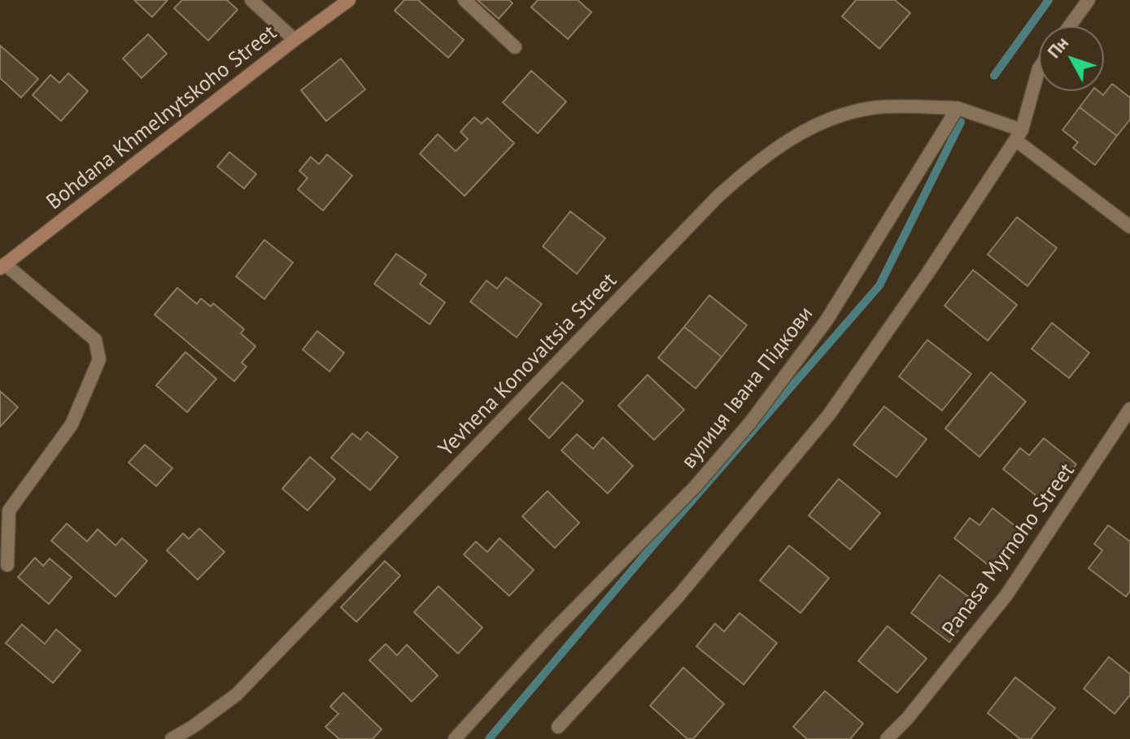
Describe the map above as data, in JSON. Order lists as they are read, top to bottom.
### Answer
{
  "streets": {
    "street": [
      "Bohdana Khmelnytskoho Street",
      "Yevhena Konovaltsia Street",
      "вулиця Івана Підкови",
      "Panasa Myrnoho Street"
    ]
  },
  "crossings": [
    ["Yevhena Konovaltsia Street", "вулиця Івана Підкови"]
  ],
  "north": "top left"
}
